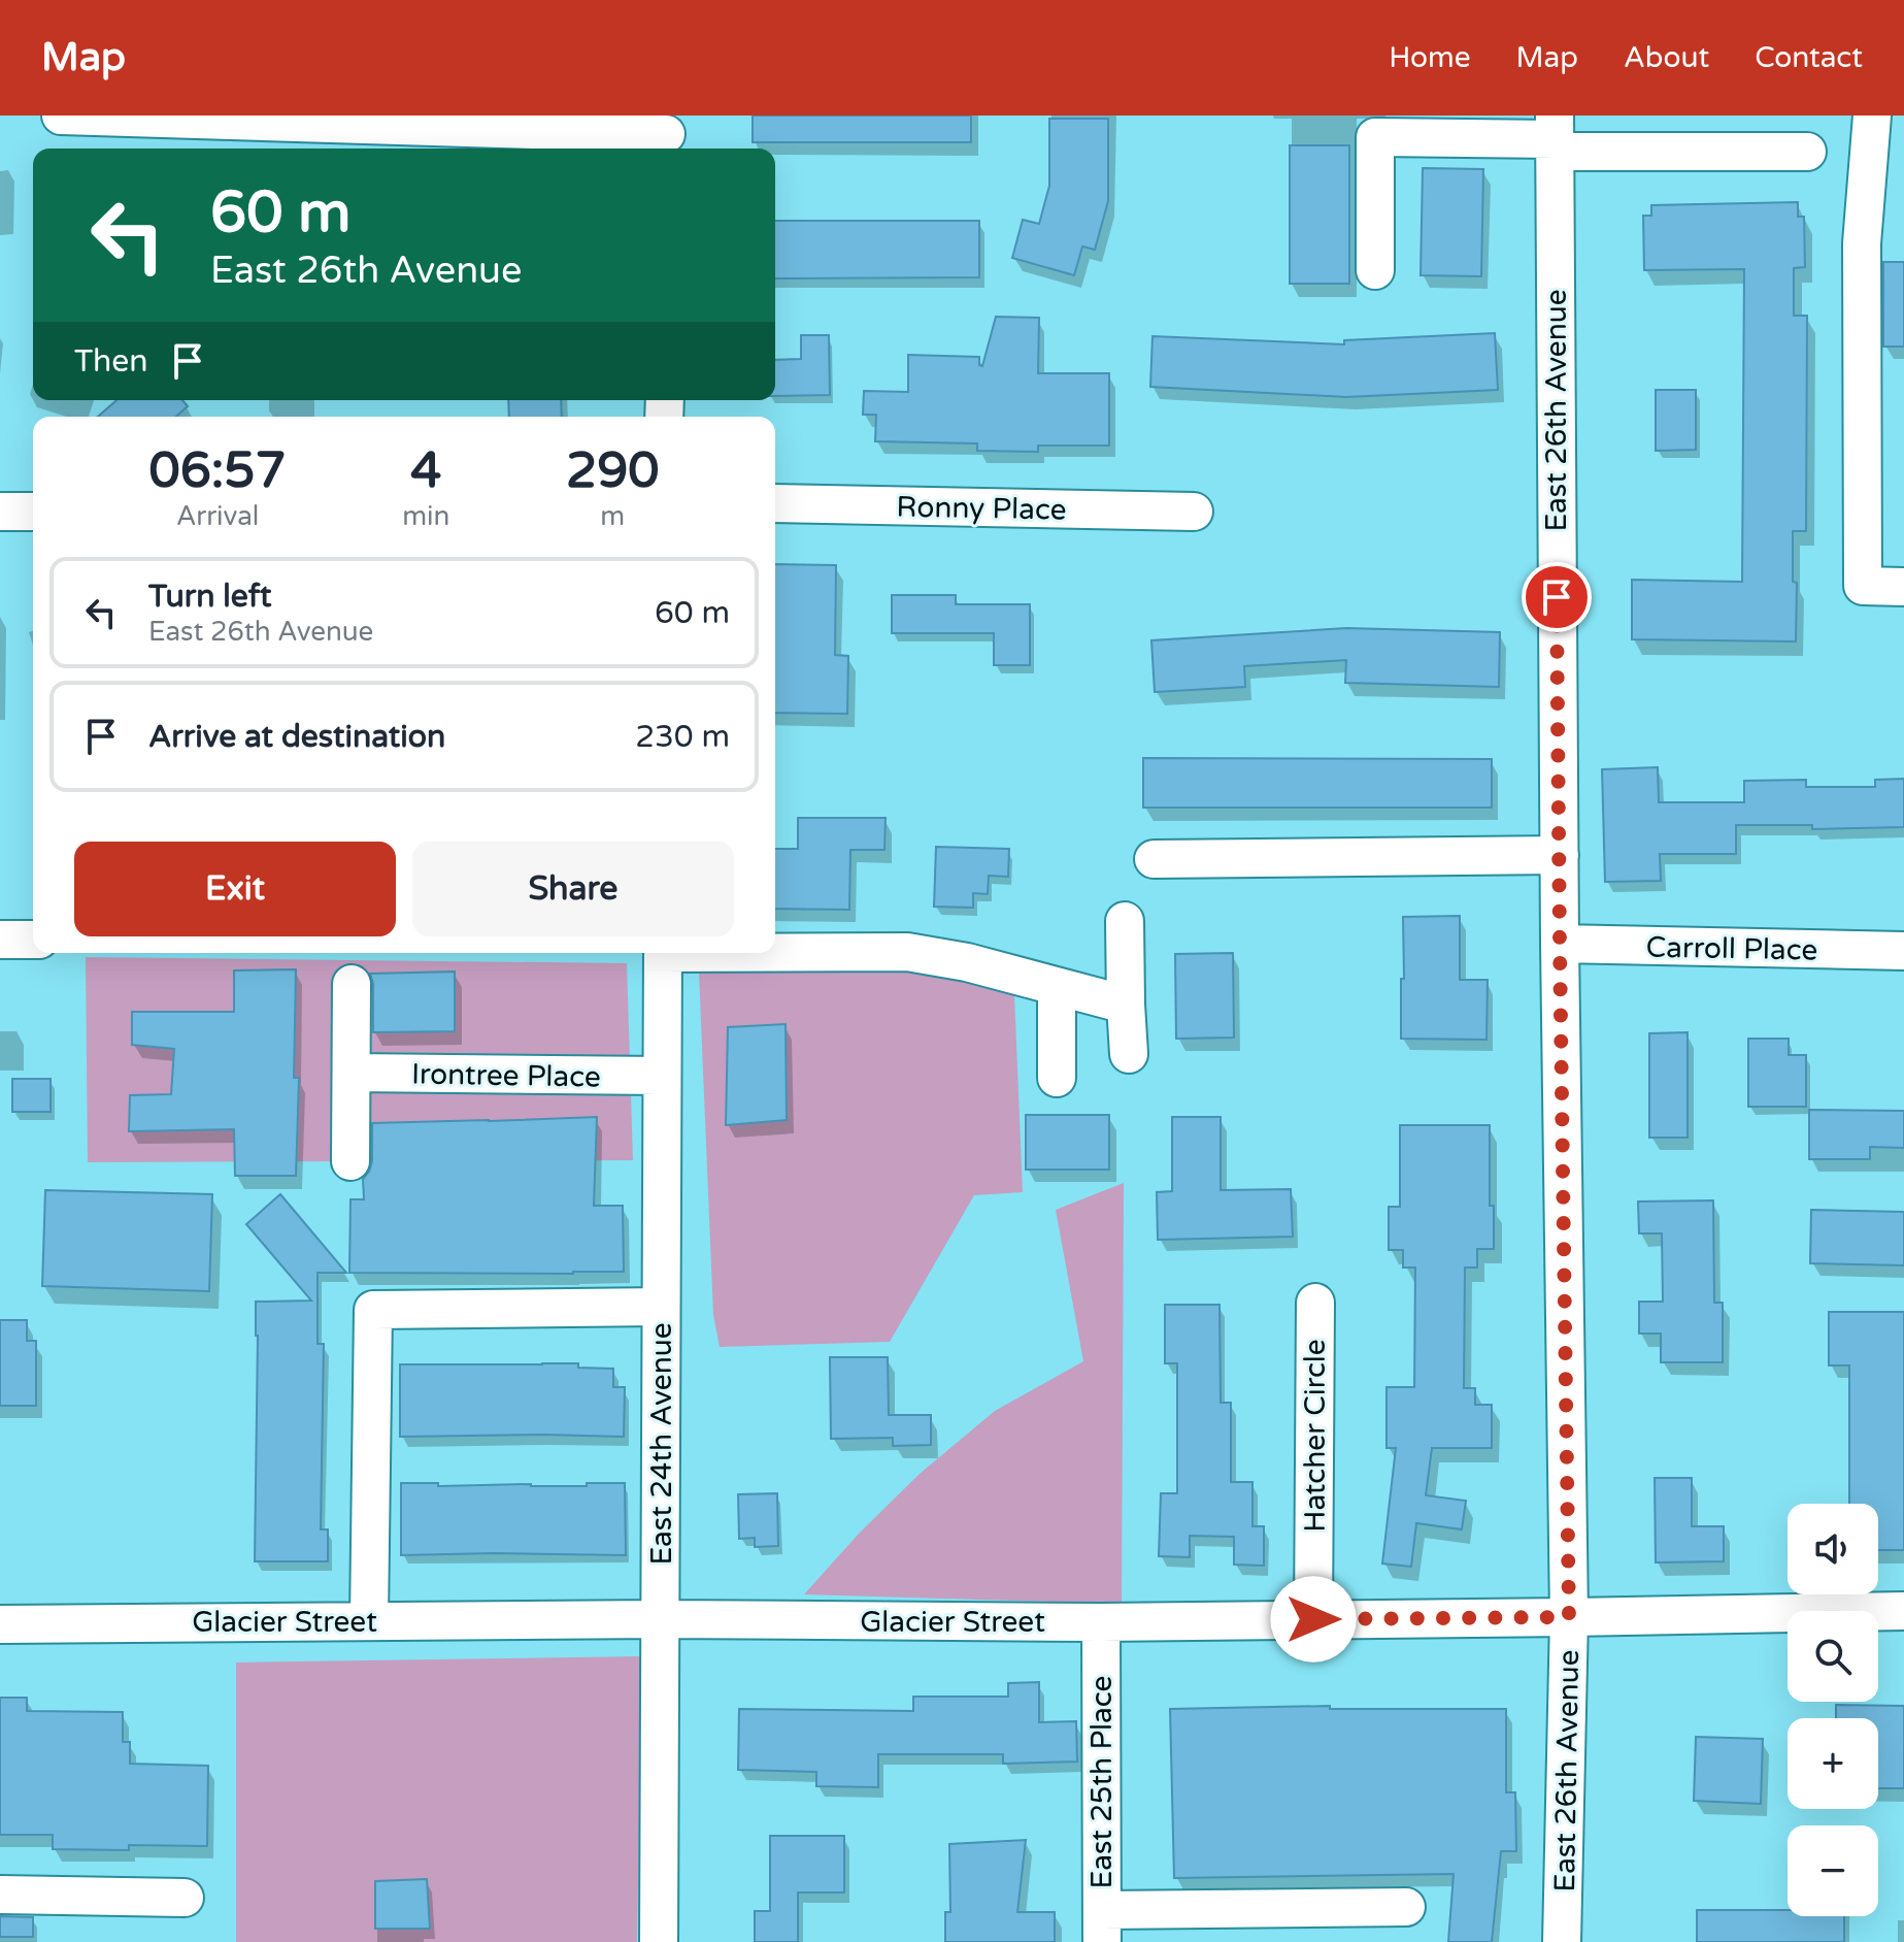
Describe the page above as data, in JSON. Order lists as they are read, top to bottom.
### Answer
{
  "streets": {
    "street": [
      "East 26th Avenue",
      "Ronny Place",
      "Carroll Place",
      "Irontree Place",
      "Hatcher Circle",
      "East 24th Avenue",
      "Glacier Street",
      "East 25th Place"
    ]
  },
  "crossings": [
    ["East 26th Avenue", "Carroll Place"],
    ["East 26th Avenue", "Glacier Street"],
    ["Irontree Place", "East 24th Avenue"],
    ["Hatcher Circle", "Glacier Street"],
    ["East 24th Avenue", "Glacier Street"],
    ["Glacier Street", "East 25th Place"]
  ],
  "page": {
    "header": "Map",
    "nav": [
      "Home",
      "Map",
      "About",
      "Contact"
    ],
    "turn": ["60 m", "East 26th Avenue"],
    "then": "Then",
    "eta": [
      "06:57",
      "Arrival",
      "4",
      "min",
      "290",
      "m"
    ],
    "list": [
      {
        "name": "Turn left",
        "note": "East 26th Avenue",
        "value": "60 m"
      },
      {
        "name": "Arrive at destination",
        "value": "230 m"
      }
    ],
    "buttons": ["Exit", "Share"],
    "map_buttons": ["+", "−"]
  }
}
